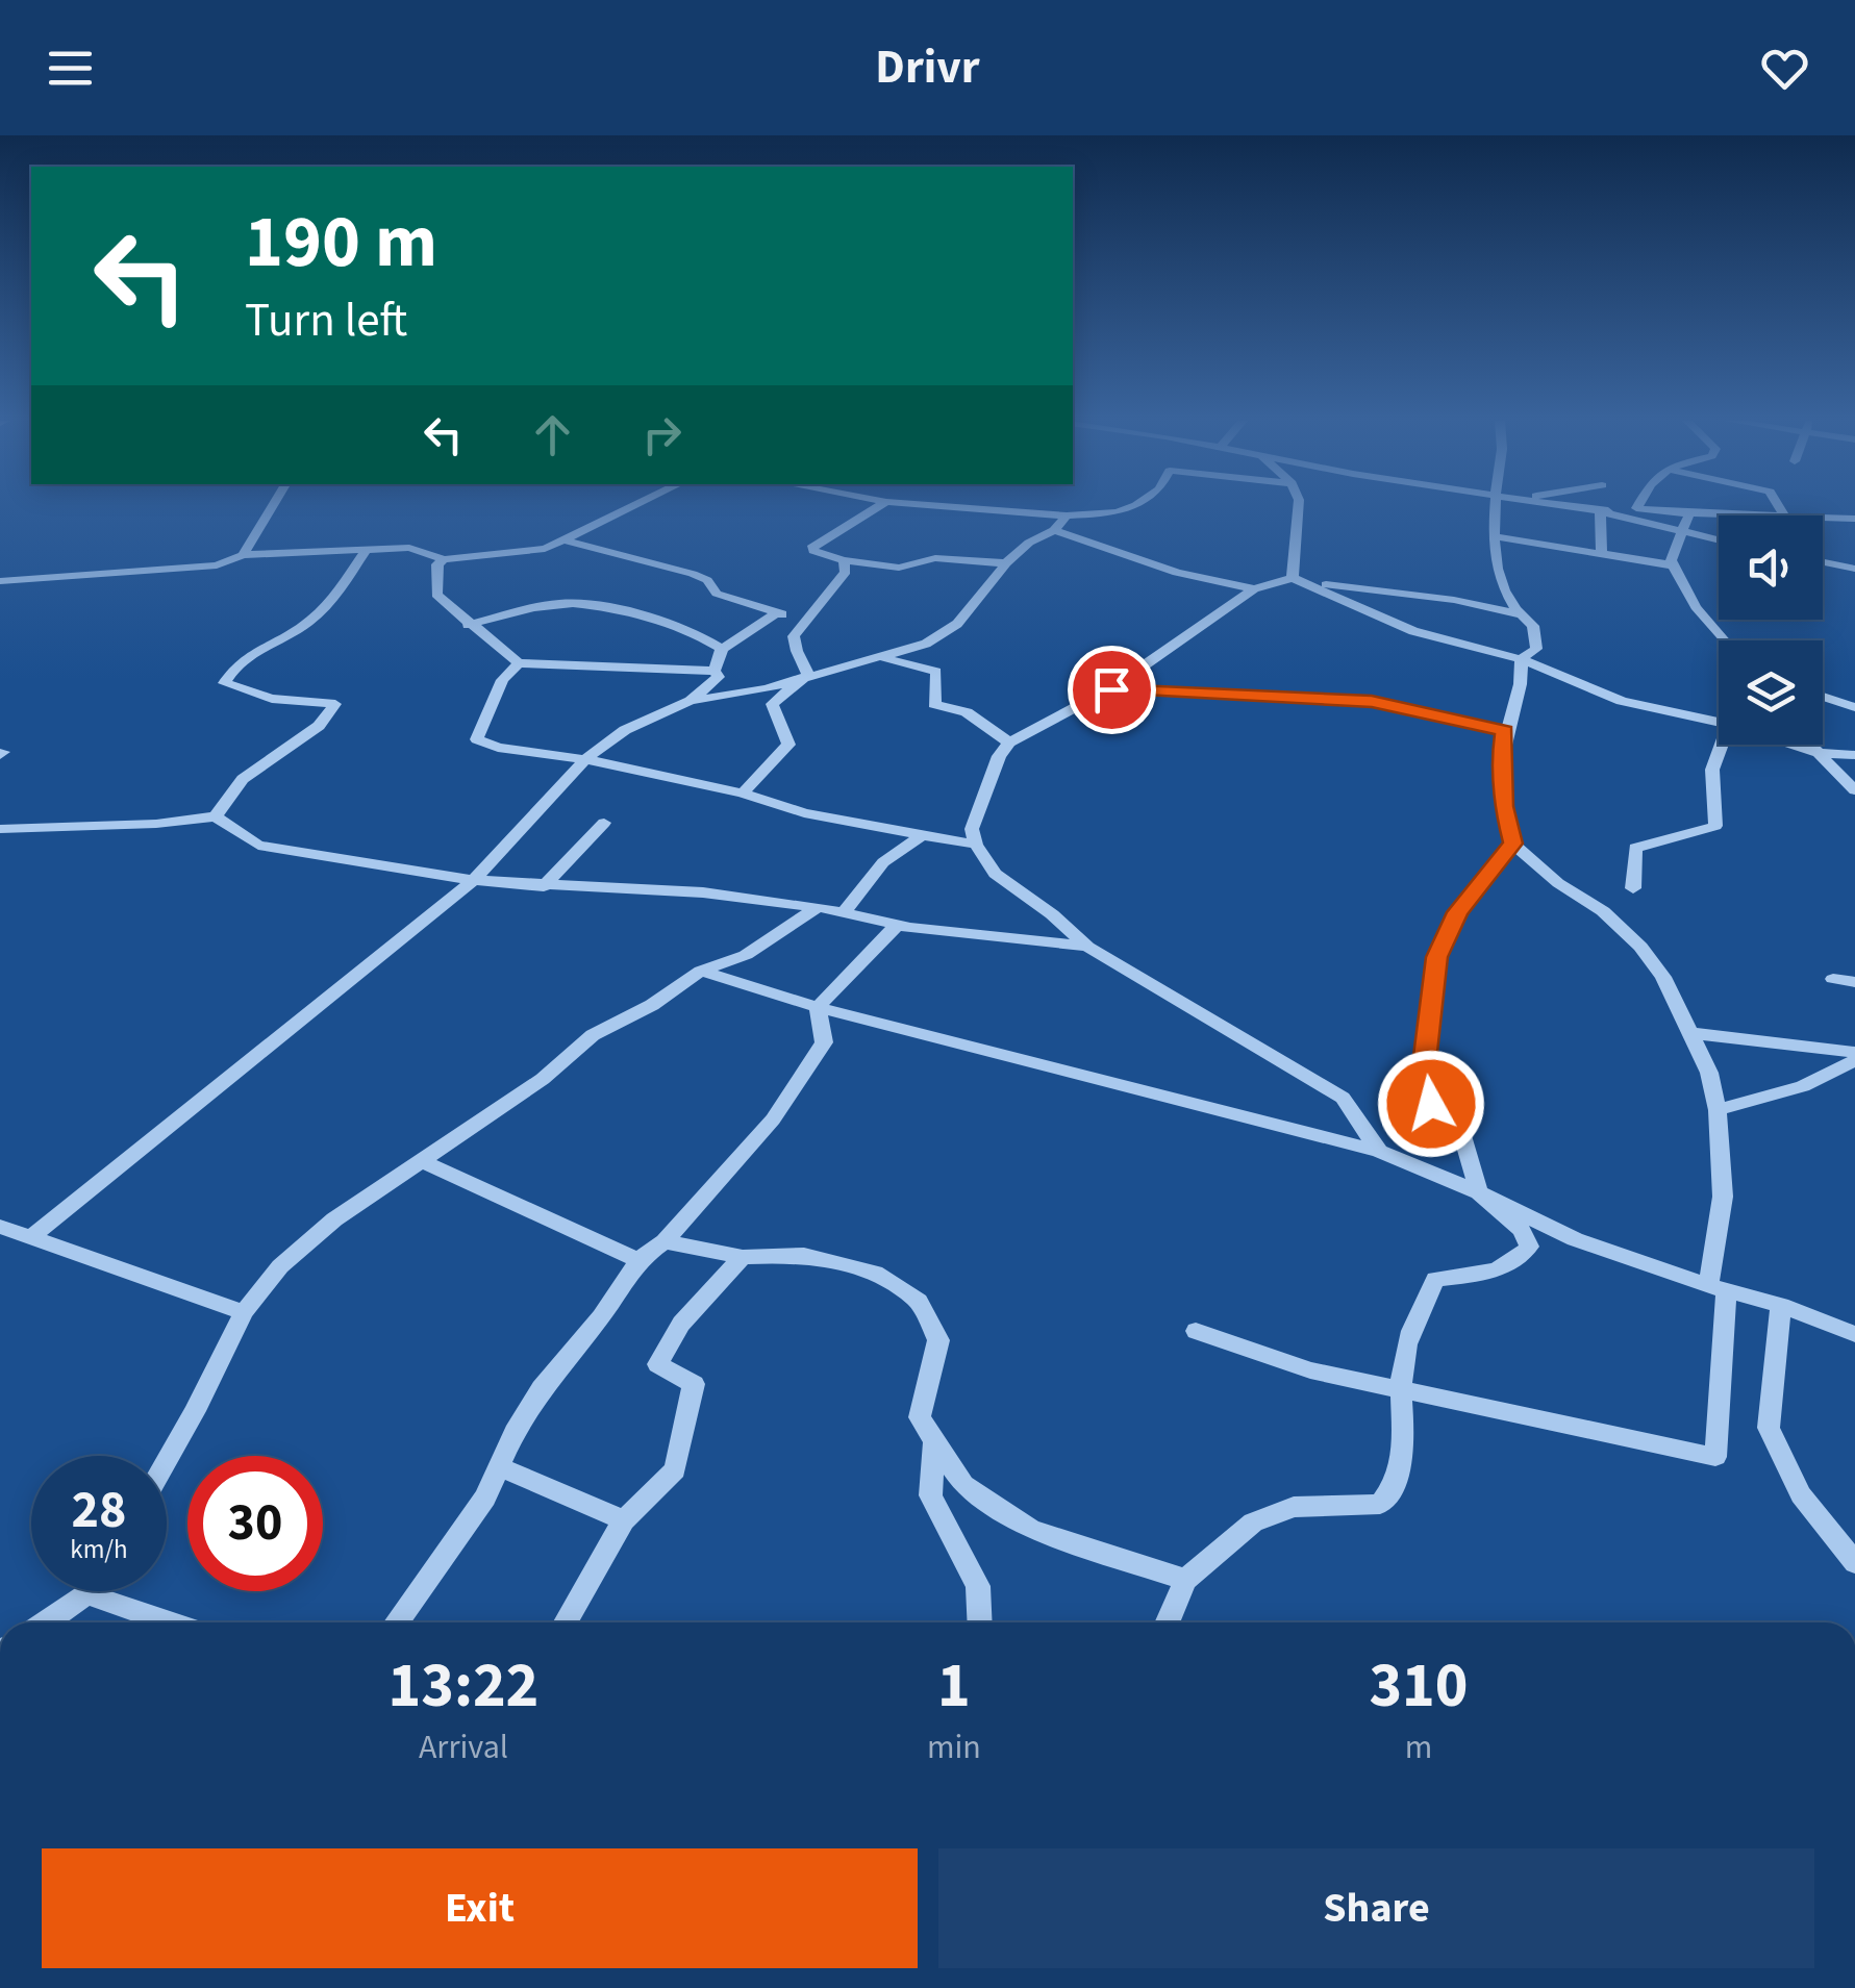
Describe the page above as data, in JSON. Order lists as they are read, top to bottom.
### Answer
{
  "page": {
    "header": "Drivr",
    "turn": ["190 m", "Turn left"],
    "speed": "28 km/h",
    "limit": "30",
    "eta": [
      "13:22",
      "Arrival",
      "1",
      "min",
      "310",
      "m"
    ],
    "buttons": ["Exit", "Share"]
  }
}
